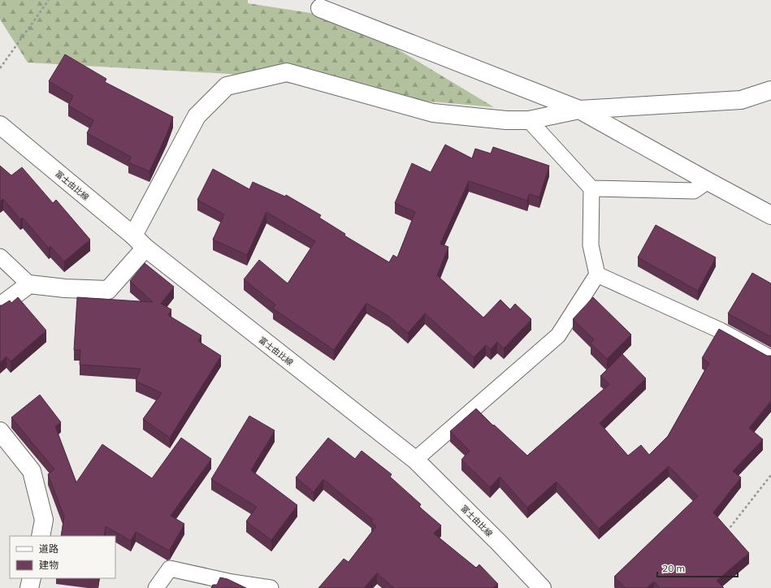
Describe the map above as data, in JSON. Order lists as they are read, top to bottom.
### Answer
{
  "streets": {
    "street": ["富士由比線"]
  },
  "legend": ["道路", "建物"],
  "scale_bar": "20 m"
}
